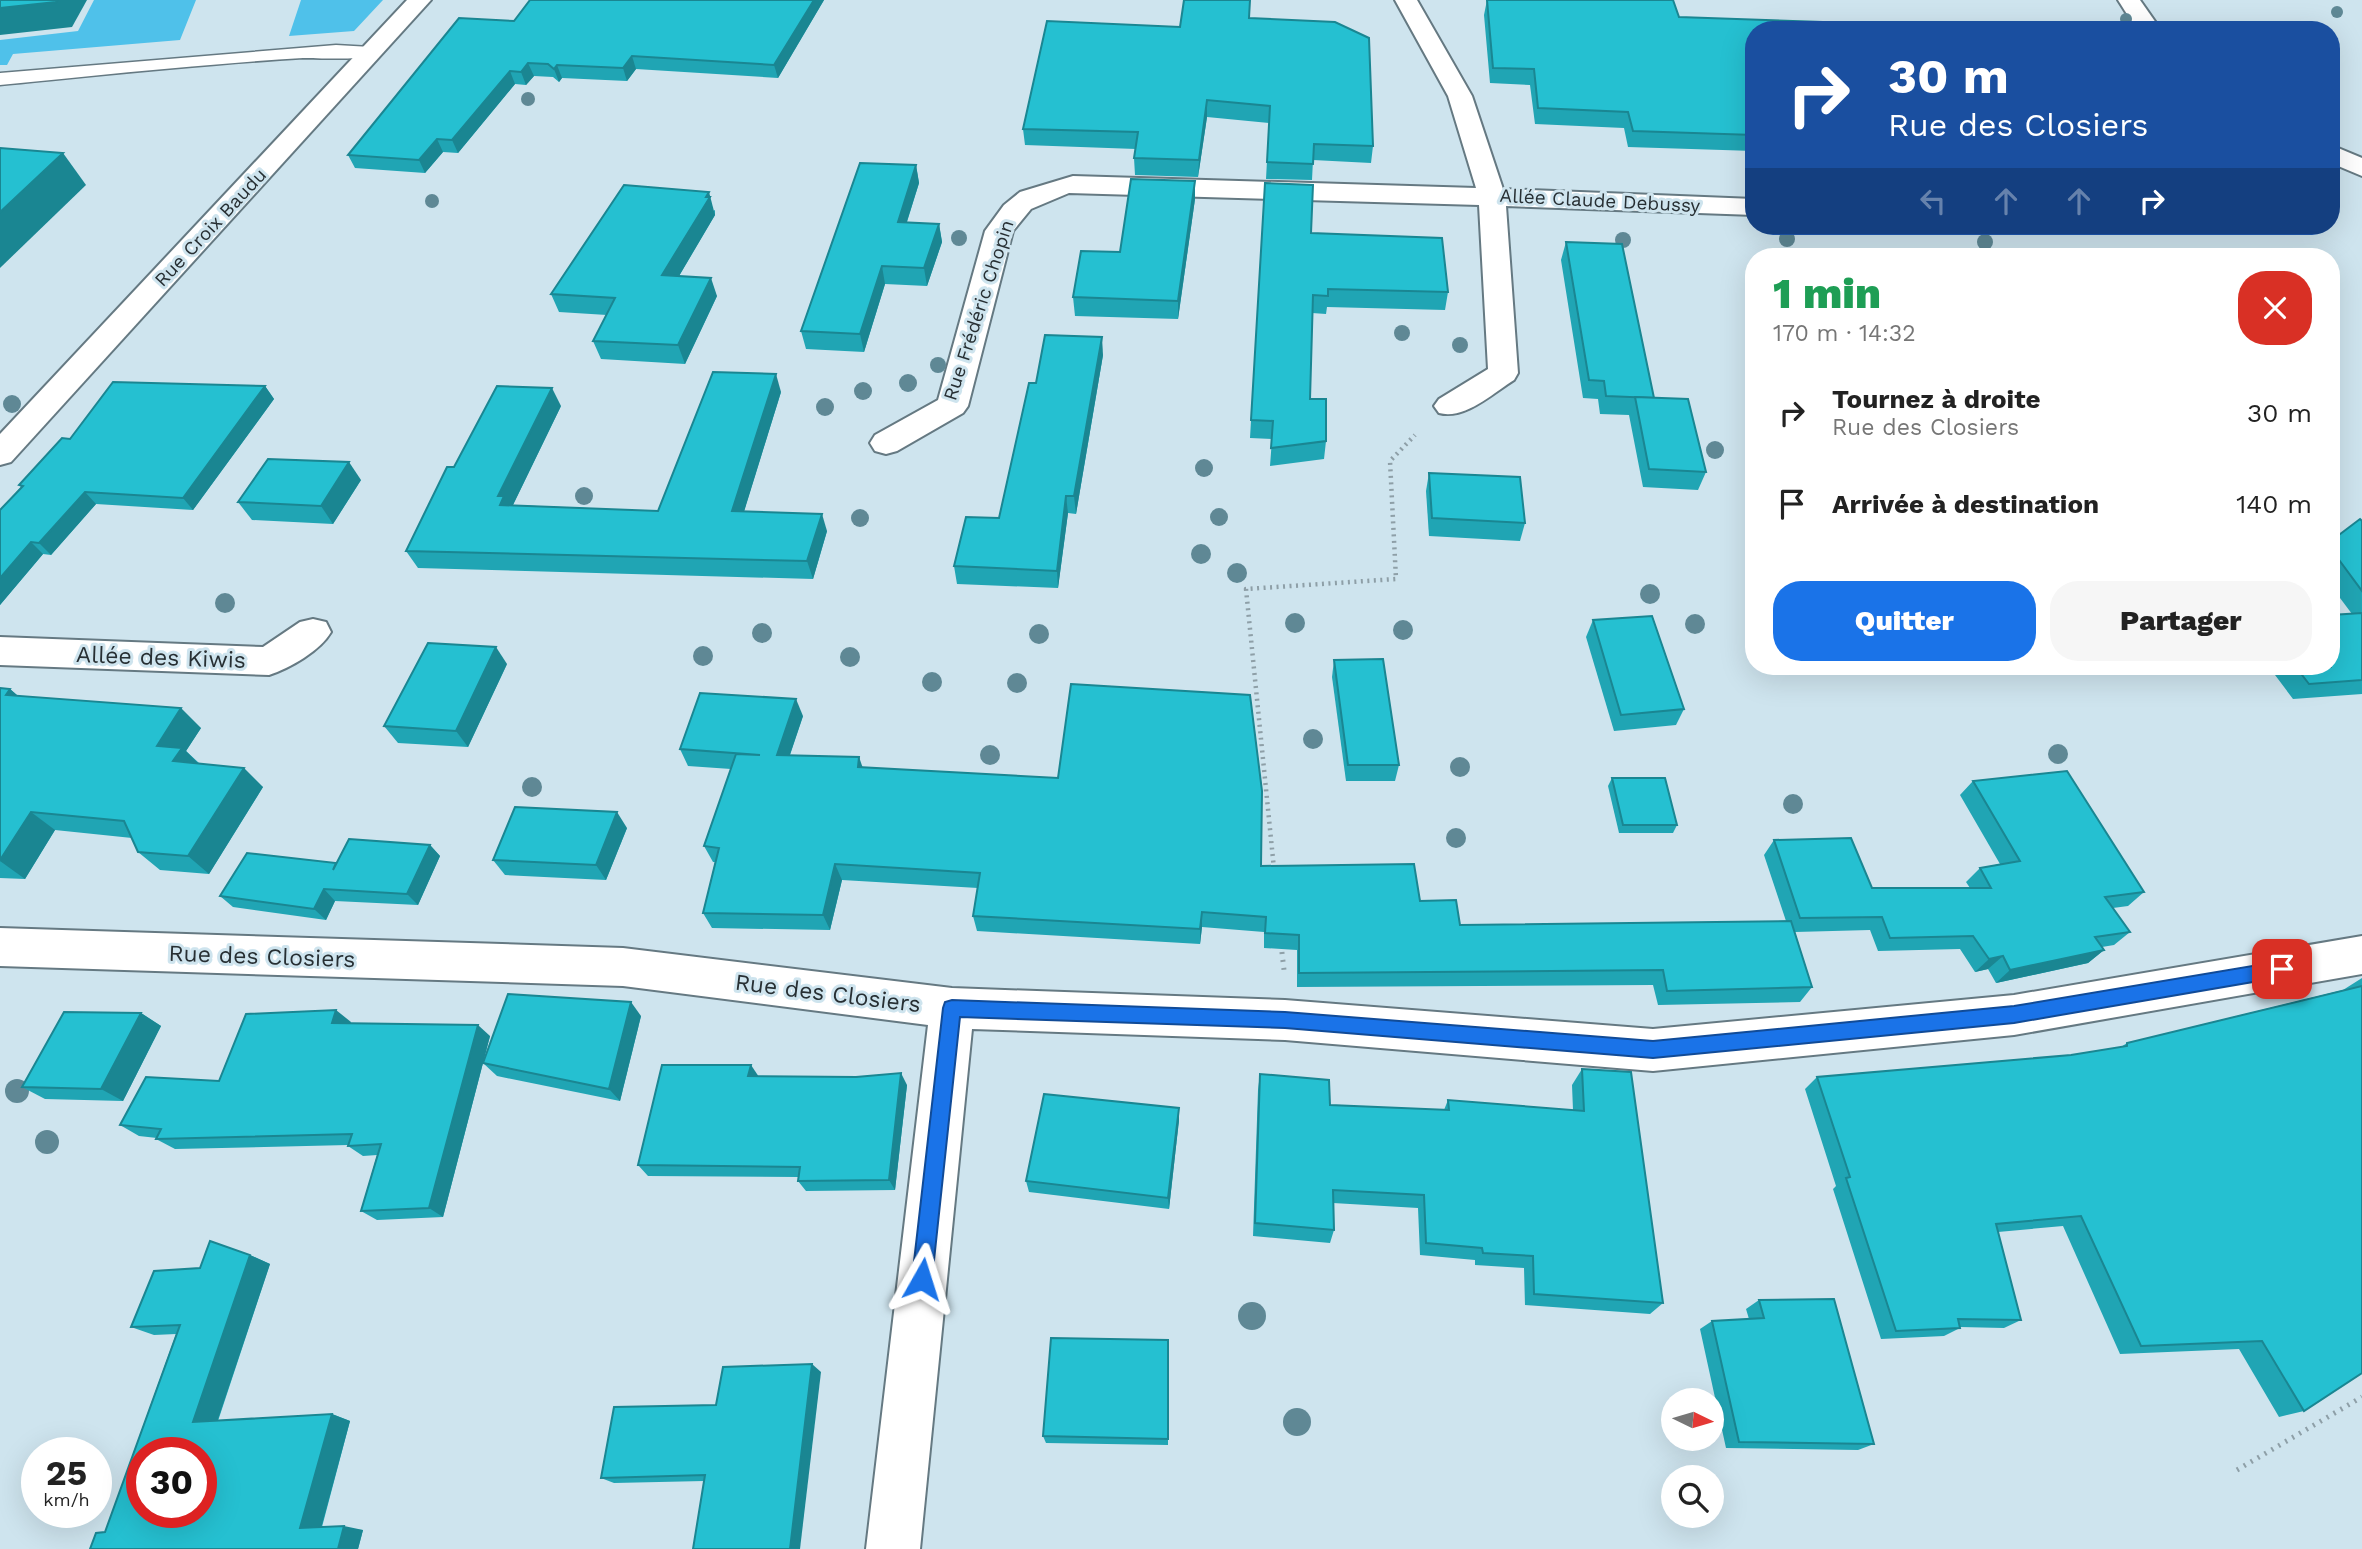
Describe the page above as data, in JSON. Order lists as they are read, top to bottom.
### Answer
{
  "streets": {
    "street": [
      "Allée Claude Debussy",
      "Rue Croix Baudu",
      "Rue Frédéric Chopin",
      "Allée des Kiwis",
      "Rue des Closiers"
    ]
  },
  "crossings": [
    ["Allée Claude Debussy", "Rue Frédéric Chopin"]
  ],
  "north": "right",
  "page": {
    "turn": ["30 m", "Rue des Closiers"],
    "heading": ["1 min", "170 m · 14:32"],
    "list": [
      {
        "name": "Tournez à droite",
        "note": "Rue des Closiers",
        "value": "30 m"
      },
      {
        "name": "Arrivée à destination",
        "value": "140 m"
      }
    ],
    "buttons": ["Quitter", "Partager"],
    "speed": "25 km/h",
    "limit": "30"
  }
}
